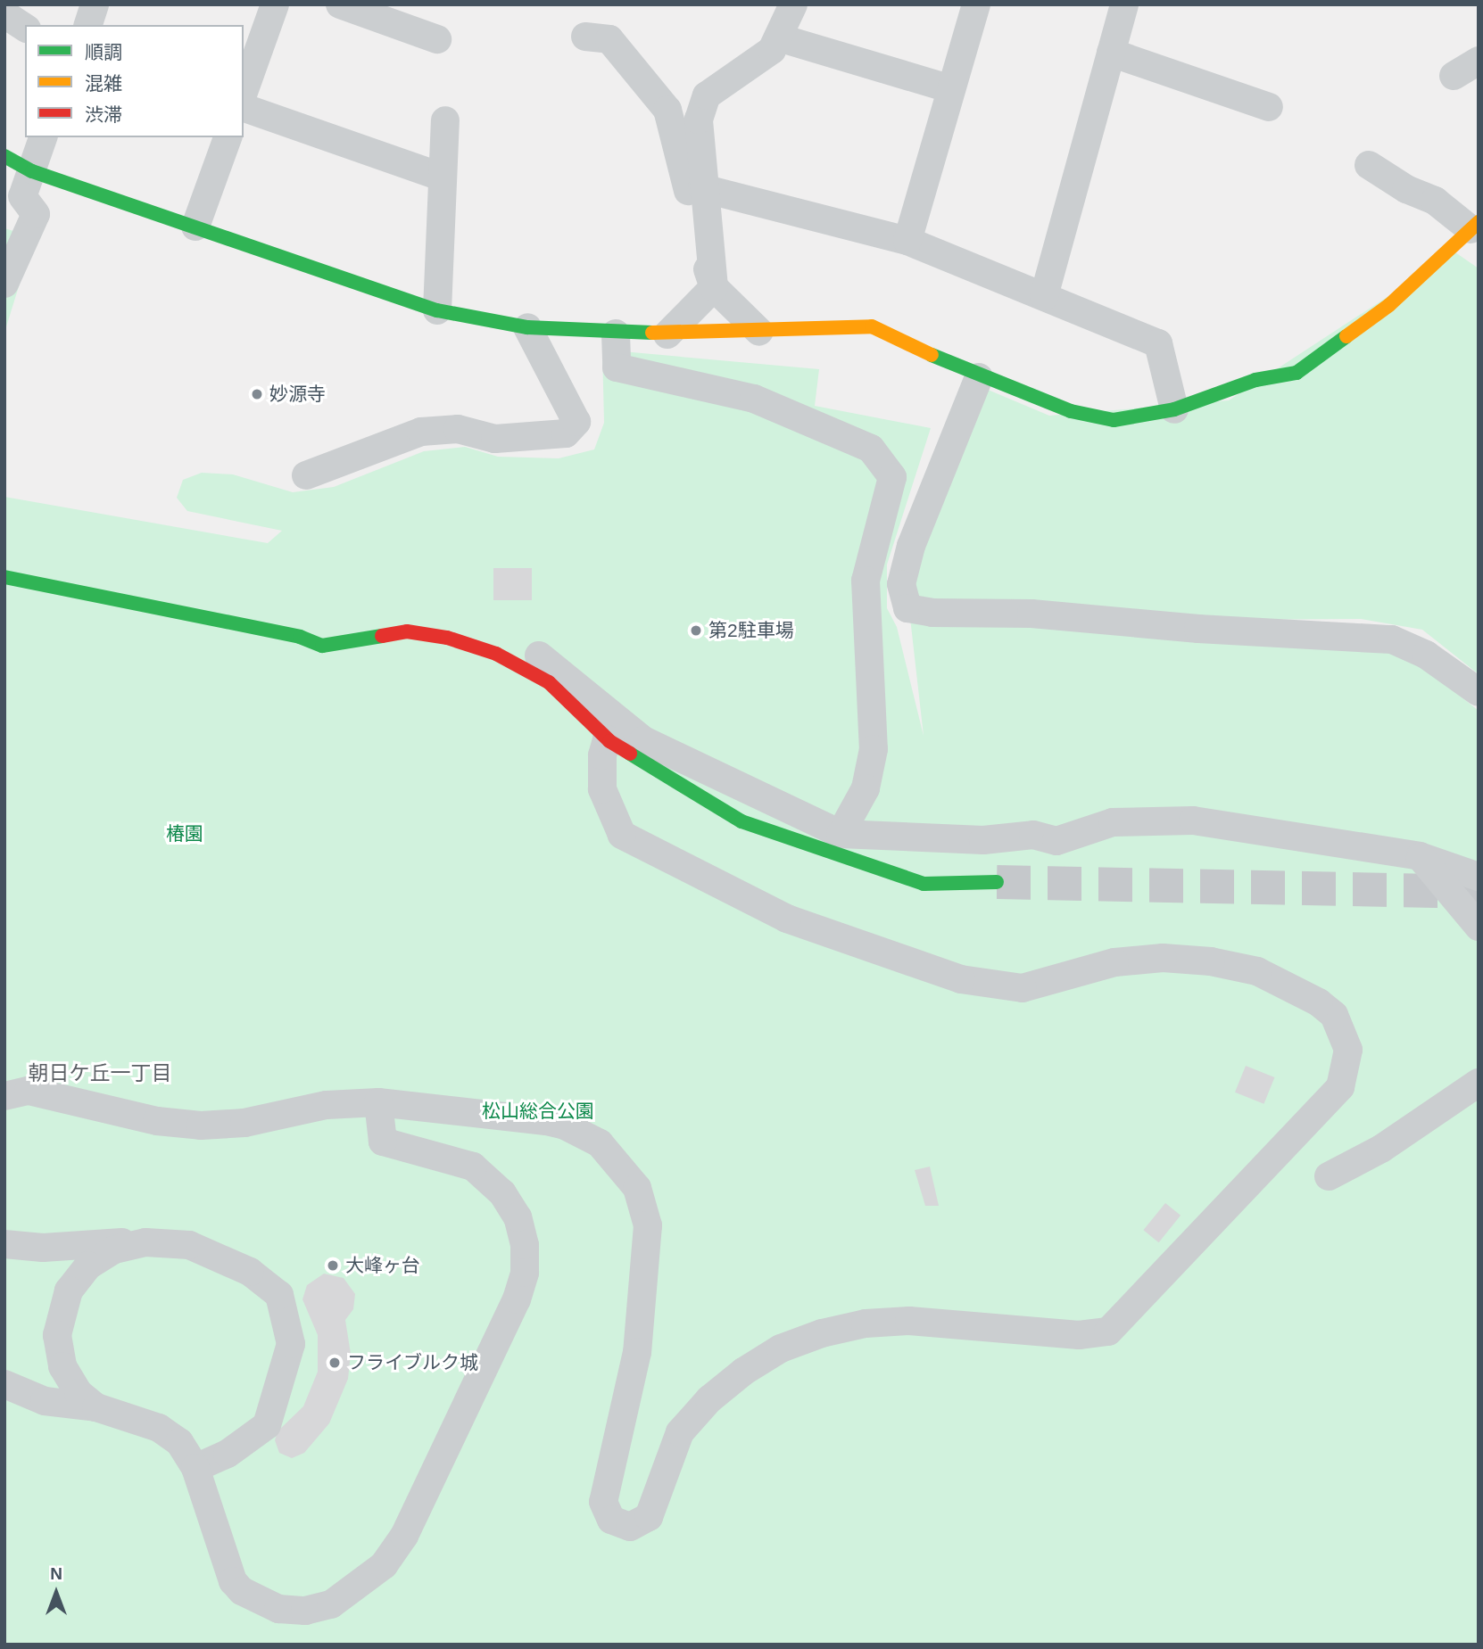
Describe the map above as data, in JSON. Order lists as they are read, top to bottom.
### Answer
{
  "districts": ["朝日ケ丘一丁目"],
  "parks": ["椿園", "松山総合公園"],
  "places": [
    "妙源寺",
    "第2駐車場",
    "大峰ヶ台",
    "フライブルク城"
  ],
  "legend": ["順調", "混雑", "渋滞"],
  "north": "top"
}
